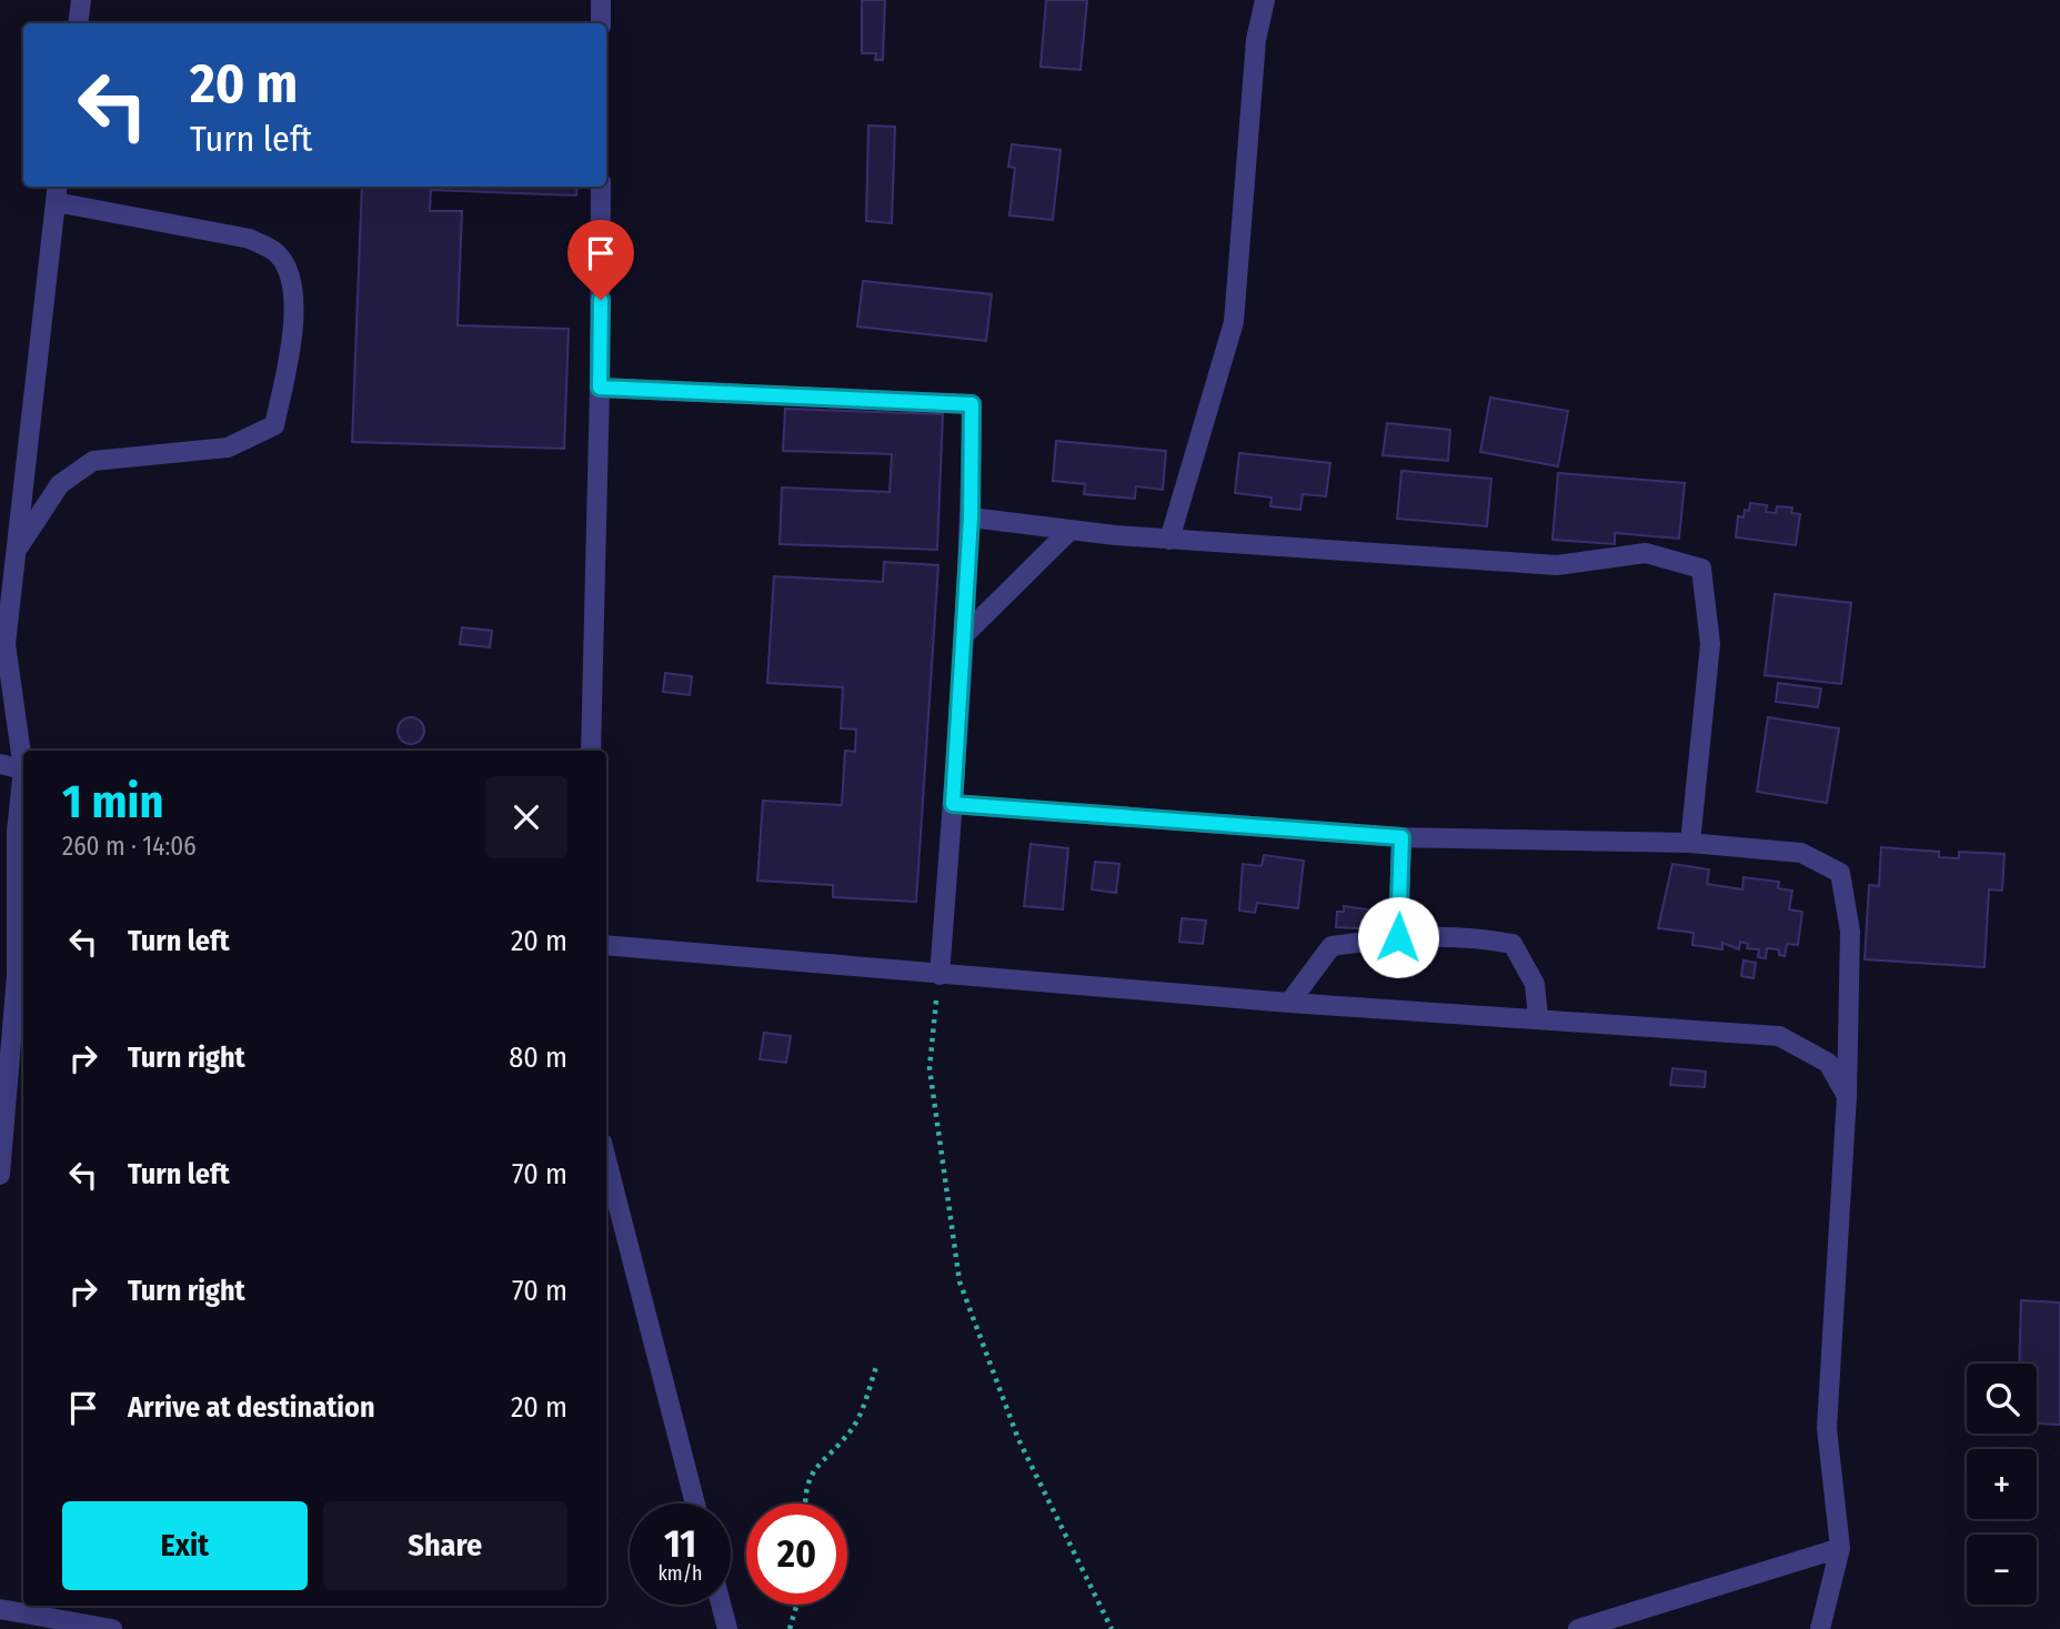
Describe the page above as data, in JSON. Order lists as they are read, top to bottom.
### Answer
{
  "page": {
    "turn": ["20 m", "Turn left"],
    "heading": ["1 min", "260 m · 14:06"],
    "list": [
      {
        "name": "Turn left",
        "value": "20 m"
      },
      {
        "name": "Turn right",
        "value": "80 m"
      },
      {
        "name": "Turn left",
        "value": "70 m"
      },
      {
        "name": "Turn right",
        "value": "70 m"
      },
      {
        "name": "Arrive at destination",
        "value": "20 m"
      }
    ],
    "map_buttons": ["+", "−"],
    "buttons": ["Exit", "Share"],
    "speed": "11 km/h",
    "limit": "20"
  }
}
